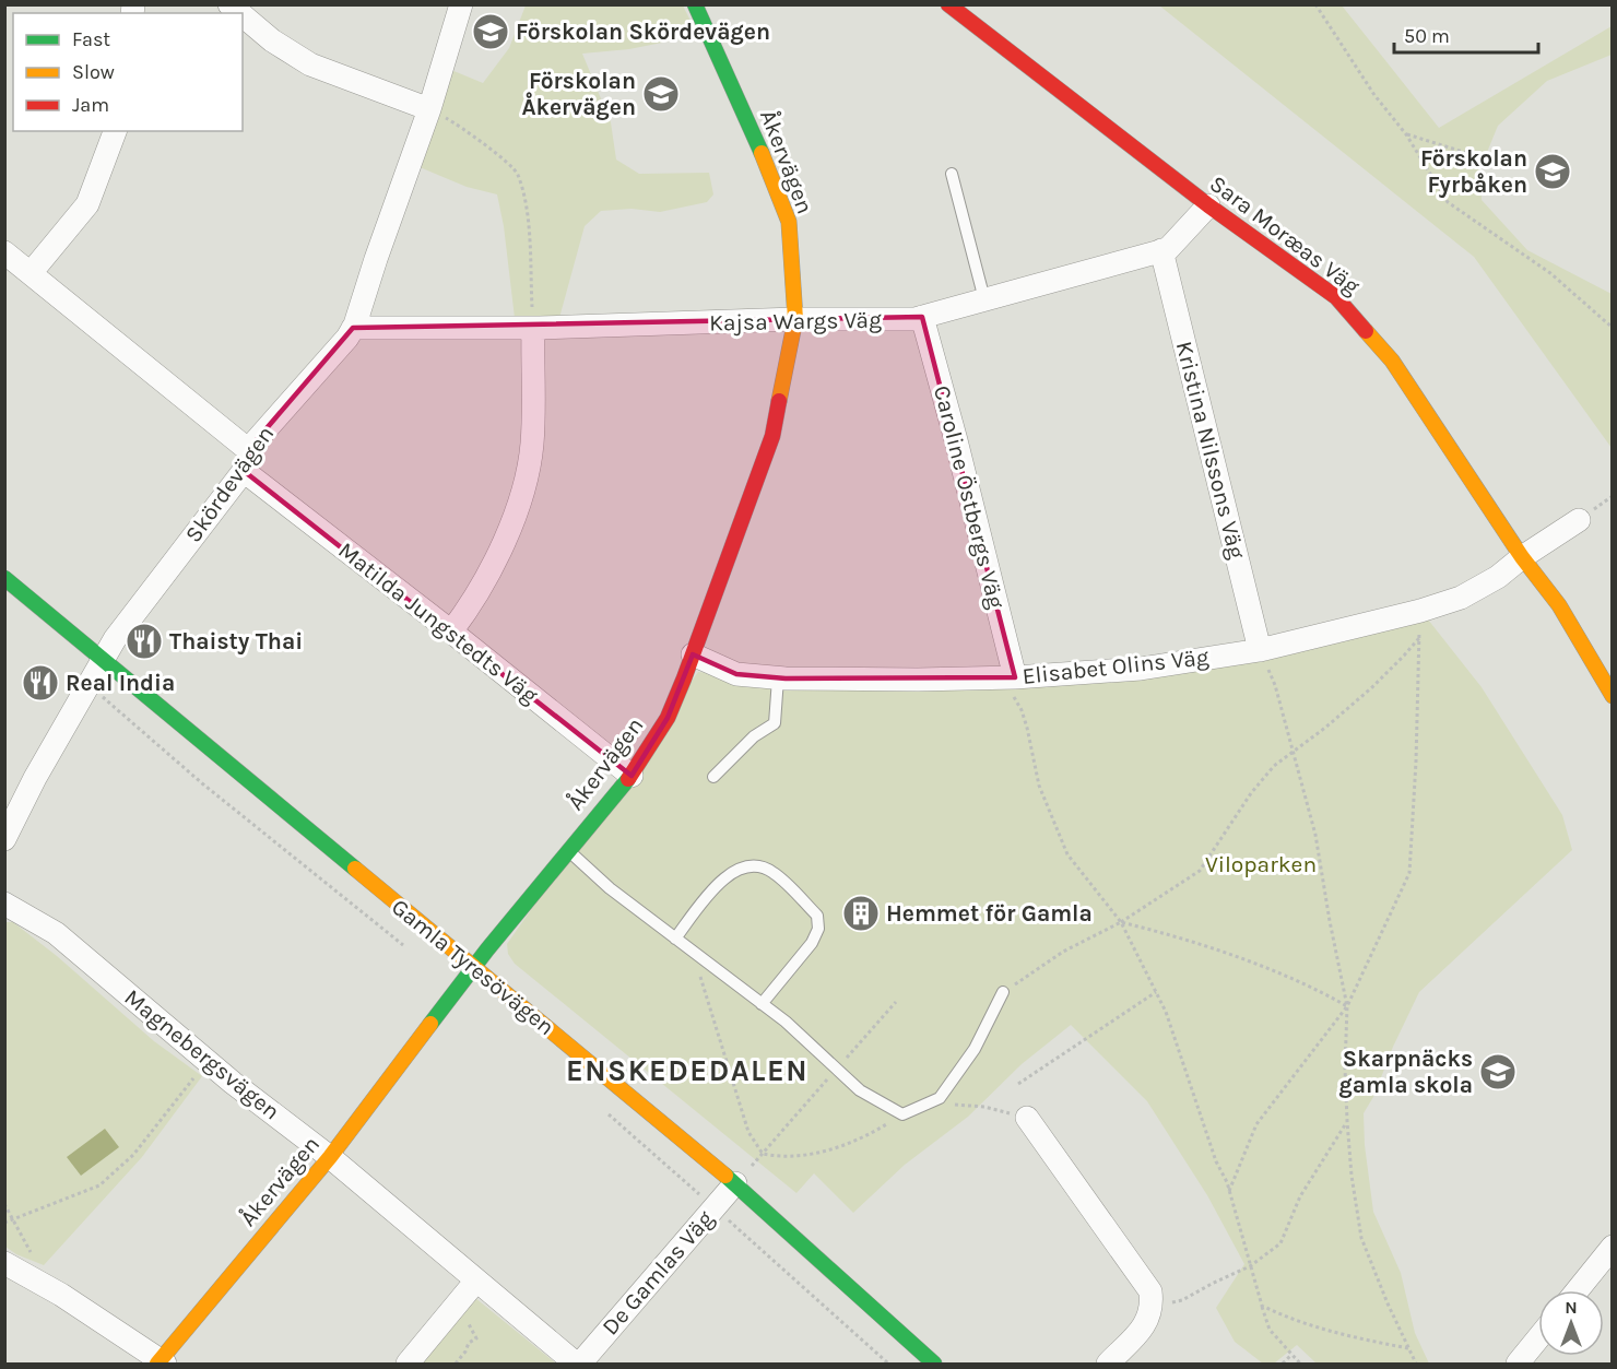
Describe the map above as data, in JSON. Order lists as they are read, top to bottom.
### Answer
{
  "streets": {
    "street": [
      "Åkervägen",
      "Sara Moræas Väg",
      "Kajsa Wargs Väg",
      "Kristina Nilssons Väg",
      "Skördevägen",
      "Caroline Östbergs Väg",
      "Matilda Jungstedts Väg",
      "Elisabet Olins Väg",
      "Gamla Tyresövägen",
      "Magnebergsvägen",
      "De Gamlas Väg"
    ]
  },
  "crossings": [
    ["Åkervägen", "Kajsa Wargs Väg"],
    ["Åkervägen", "Matilda Jungstedts Väg"],
    ["Åkervägen", "Elisabet Olins Väg"],
    ["Åkervägen", "Gamla Tyresövägen"],
    ["Åkervägen", "Magnebergsvägen"],
    ["Sara Moræas Väg", "Kajsa Wargs Väg"],
    ["Sara Moræas Väg", "Elisabet Olins Väg"],
    ["Kajsa Wargs Väg", "Kristina Nilssons Väg"],
    ["Kajsa Wargs Väg", "Skördevägen"],
    ["Kajsa Wargs Väg", "Caroline Östbergs Väg"],
    ["Kristina Nilssons Väg", "Elisabet Olins Väg"],
    ["Skördevägen", "Matilda Jungstedts Väg"],
    ["Skördevägen", "Gamla Tyresövägen"],
    ["Caroline Östbergs Väg", "Elisabet Olins Väg"],
    ["Gamla Tyresövägen", "De Gamlas Väg"],
    ["Magnebergsvägen", "De Gamlas Väg"]
  ],
  "districts": ["ENSKEDEDALEN"],
  "parks": ["Viloparken"],
  "places": {
    "school or university": [
      "Förskolan Skördevägen",
      "Förskolan Åkervägen",
      "Förskolan Fyrbåken",
      "Skarpnäcks gamla skola"
    ],
    "restaurant": ["Thaisty Thai", "Real India"],
    "building": ["Hemmet för Gamla"]
  },
  "legend": ["Fast", "Slow", "Jam"],
  "scale_bar": "50 m",
  "north": "top"
}
